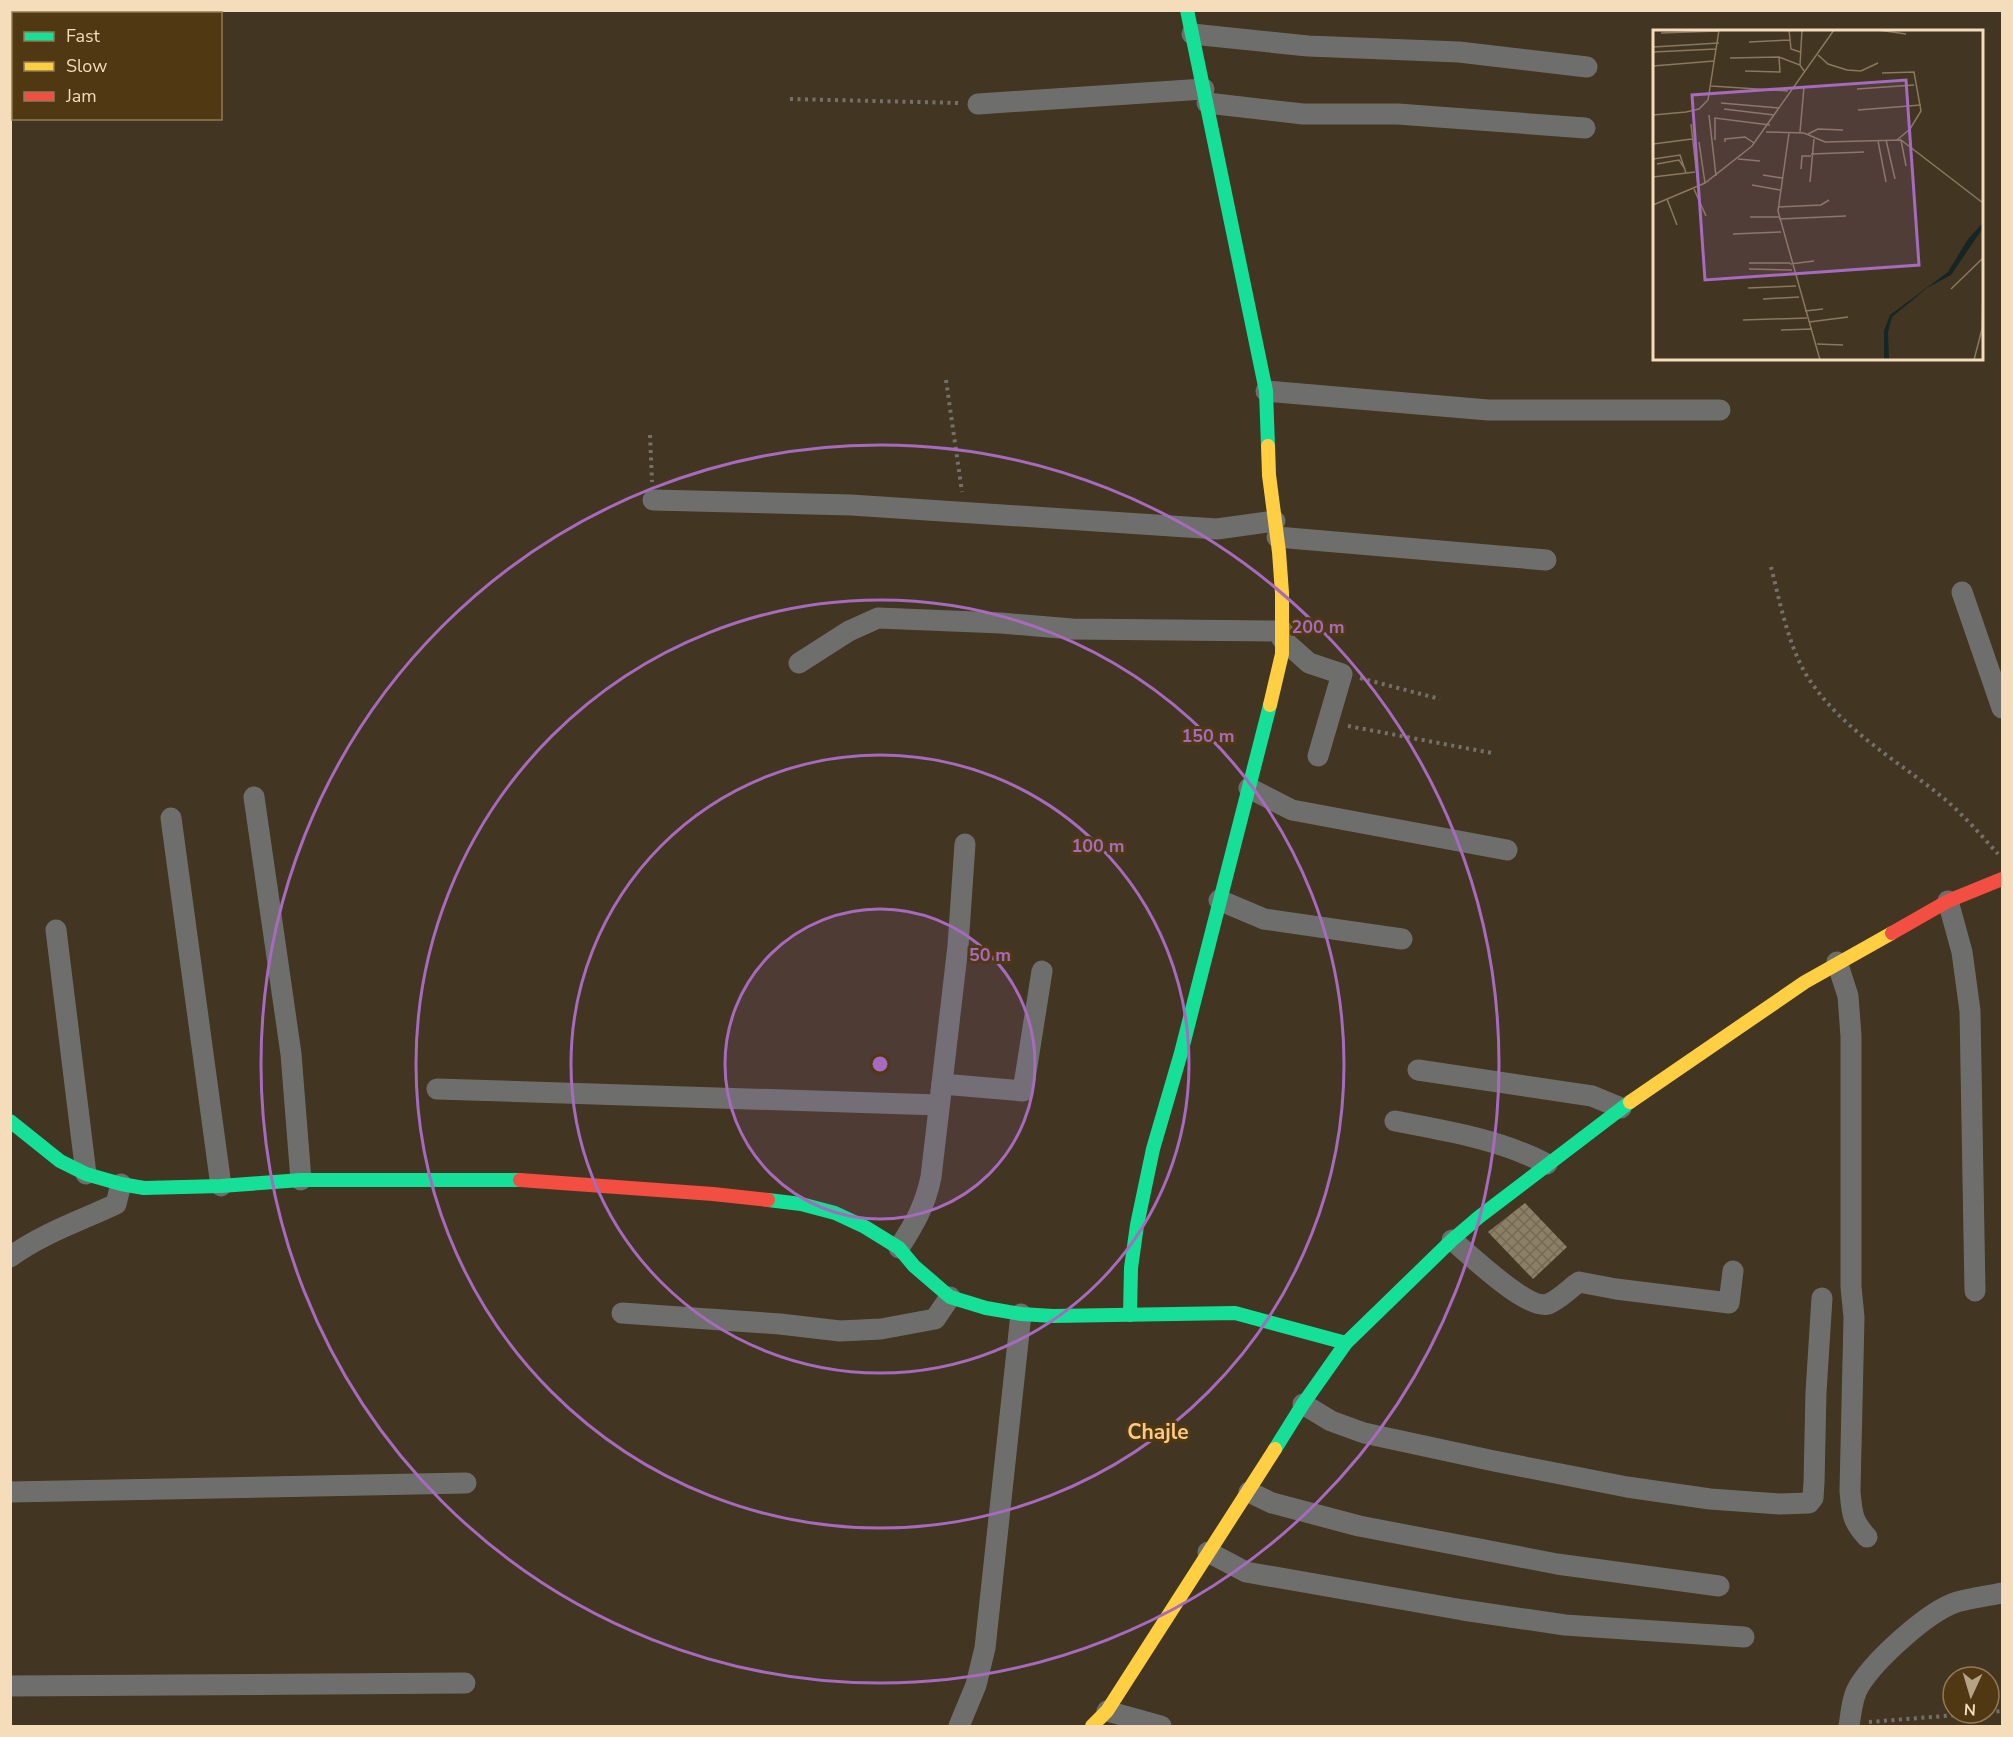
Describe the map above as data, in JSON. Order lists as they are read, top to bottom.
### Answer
{
  "districts": ["Chajle"],
  "legend": ["Fast", "Slow", "Jam"],
  "north": "bottom",
  "rings": [
    "200 m",
    "150 m",
    "100 m",
    "50 m"
  ]
}
